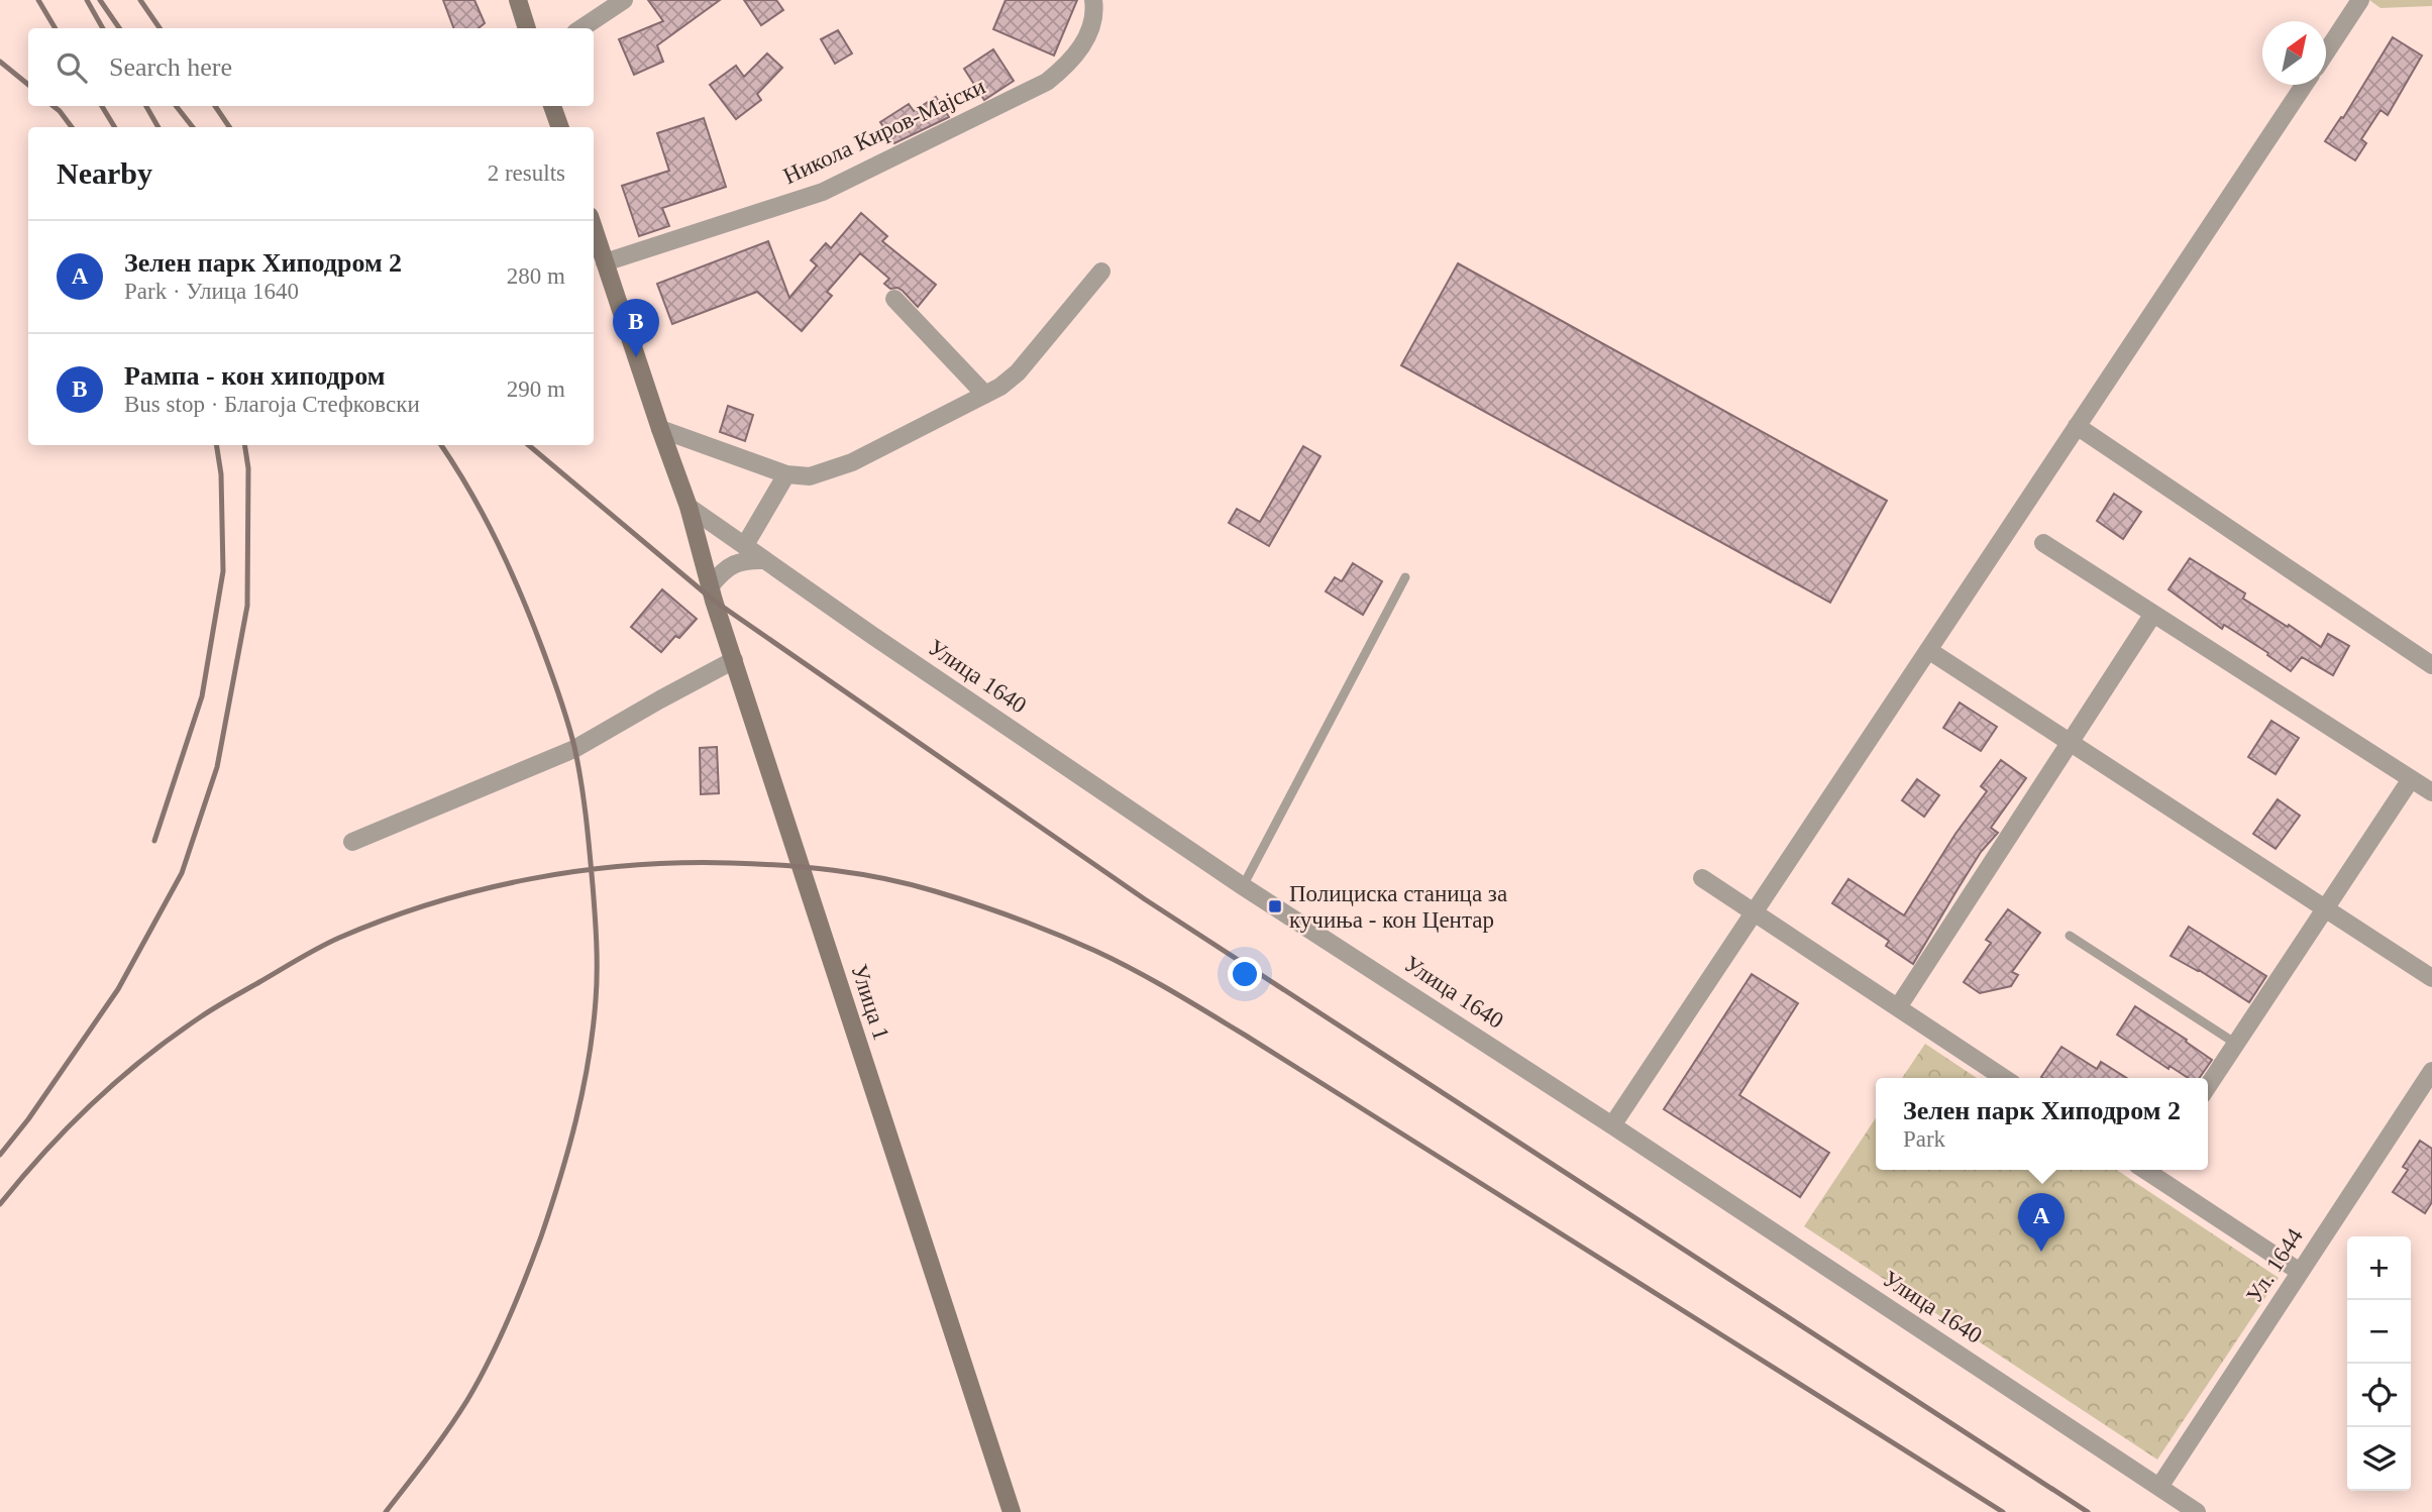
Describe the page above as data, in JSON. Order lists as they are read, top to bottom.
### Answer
{
  "streets": {
    "main road": ["Улица 1"],
    "street": ["Никола Киров-Мајски", "Улица 1640", "Ул. 1644"]
  },
  "crossings": [
    ["Никола Киров-Мајски", "Улица 1"],
    ["Улица 1640", "Улица 1"],
    ["Улица 1640", "Ул. 1644"]
  ],
  "places": {
    "transit": ["Полициска станица за кучиња - кон Центар"]
  },
  "north": "top right",
  "page": {
    "search": "Search here",
    "heading": ["Nearby", "2 results"],
    "list": [
      {
        "mark": "A",
        "name": "Зелен парк Хиподром 2",
        "note": "Park · Улица 1640",
        "value": "280 m"
      },
      {
        "mark": "B",
        "name": "Рампа - кон хиподром",
        "note": "Bus stop · Благоја Стефковски",
        "value": "290 m"
      }
    ],
    "pins": ["B", "A"],
    "popup": ["Зелен парк Хиподром 2", "Park"],
    "map_buttons": ["+", "−"]
  }
}
